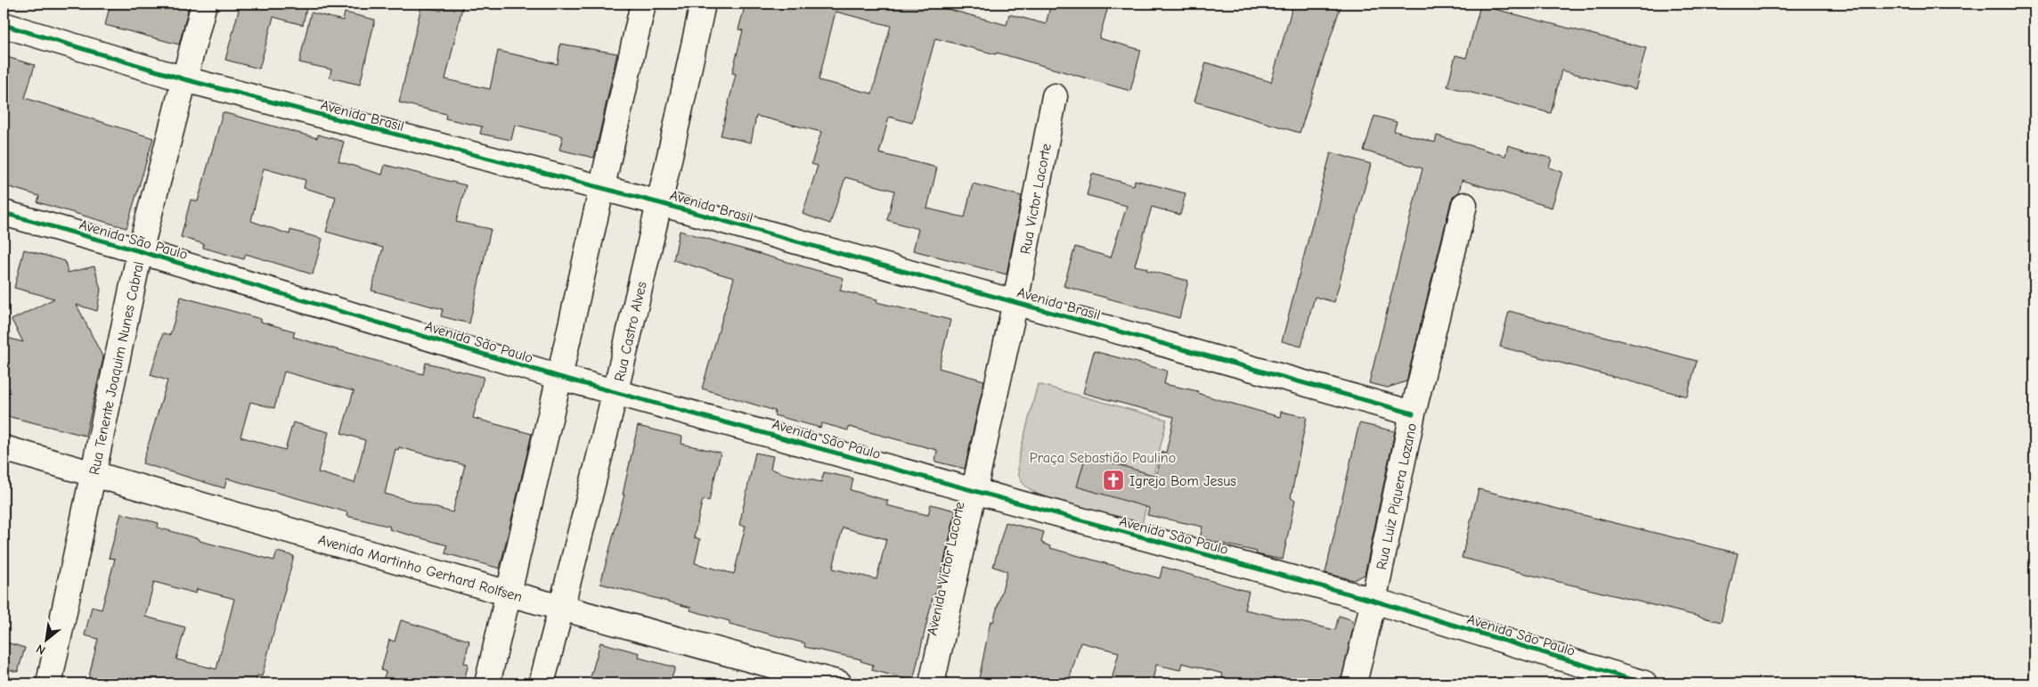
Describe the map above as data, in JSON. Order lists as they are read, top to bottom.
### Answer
{
  "streets": {
    "street": [
      "Avenida Brasil",
      "Rua Victor Lacorte",
      "Avenida São Paulo",
      "Rua Castro Alves",
      "Rua Tenente Joaquim Nunes Cabral",
      "Rua Luiz Piquera Lozano",
      "Avenida Martinho Gerhard Rolfsen",
      "Avenida Victor Lacorte"
    ]
  },
  "crossings": [
    ["Avenida Brasil", "Rua Victor Lacorte"],
    ["Avenida Brasil", "Rua Castro Alves"],
    ["Avenida Brasil", "Rua Tenente Joaquim Nunes Cabral"],
    ["Avenida Brasil", "Rua Luiz Piquera Lozano"],
    ["Avenida Brasil", "Avenida Victor Lacorte"],
    ["Rua Victor Lacorte", "Avenida Victor Lacorte"],
    ["Avenida São Paulo", "Rua Castro Alves"],
    ["Avenida São Paulo", "Rua Tenente Joaquim Nunes Cabral"],
    ["Avenida São Paulo", "Rua Luiz Piquera Lozano"],
    ["Avenida São Paulo", "Avenida Victor Lacorte"],
    ["Rua Castro Alves", "Avenida Martinho Gerhard Rolfsen"],
    ["Rua Tenente Joaquim Nunes Cabral", "Avenida Martinho Gerhard Rolfsen"]
  ],
  "parks": ["Praça Sebastião Paulino"],
  "places": {
    "church": ["Igreja Bom Jesus"]
  },
  "north": "bottom left"
}
